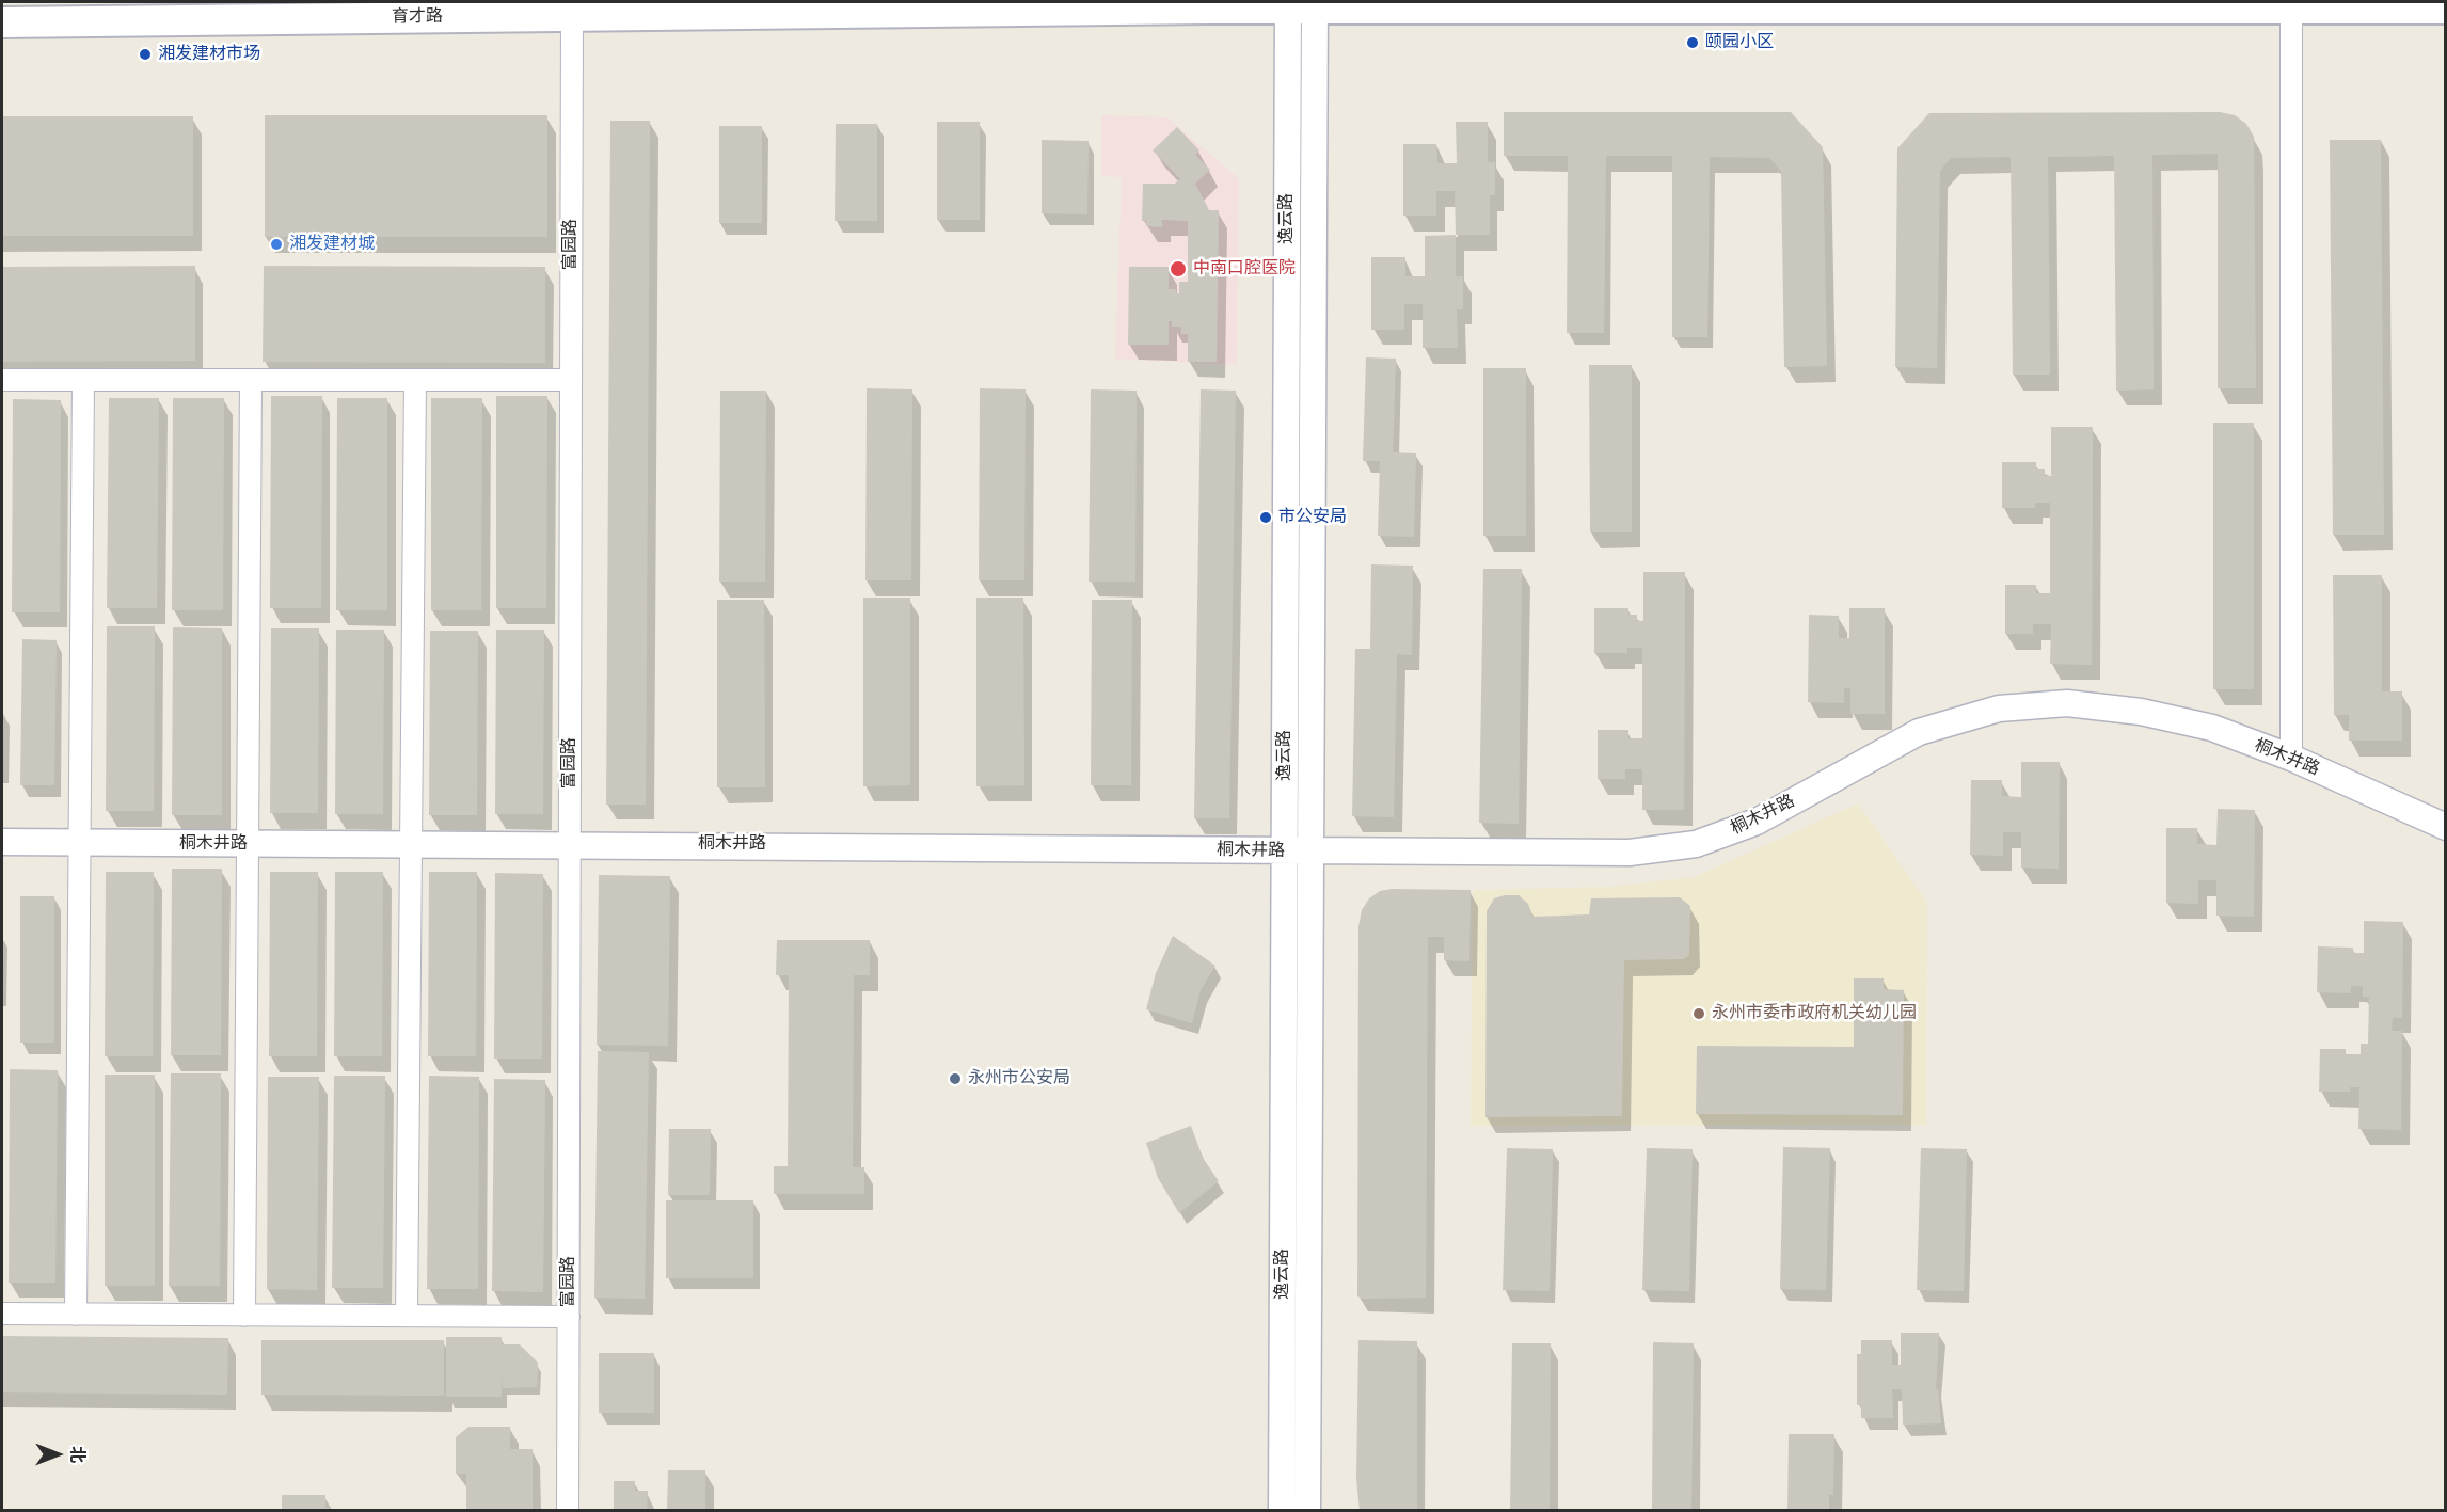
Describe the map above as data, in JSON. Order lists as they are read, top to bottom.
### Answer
{
  "streets": {
    "main road": ["育才路"],
    "street": ["逸云路", "富园路", "桐木井路"]
  },
  "crossings": [
    ["育才路", "逸云路"],
    ["育才路", "富园路"],
    ["逸云路", "桐木井路"],
    ["富园路", "桐木井路"]
  ],
  "places": [
    "颐园小区",
    "湘发建材市场",
    "湘发建材城",
    "中南口腔医院",
    "市公安局",
    "永州市委市政府机关幼儿园",
    "永州市公安局"
  ],
  "north": "right"
}
